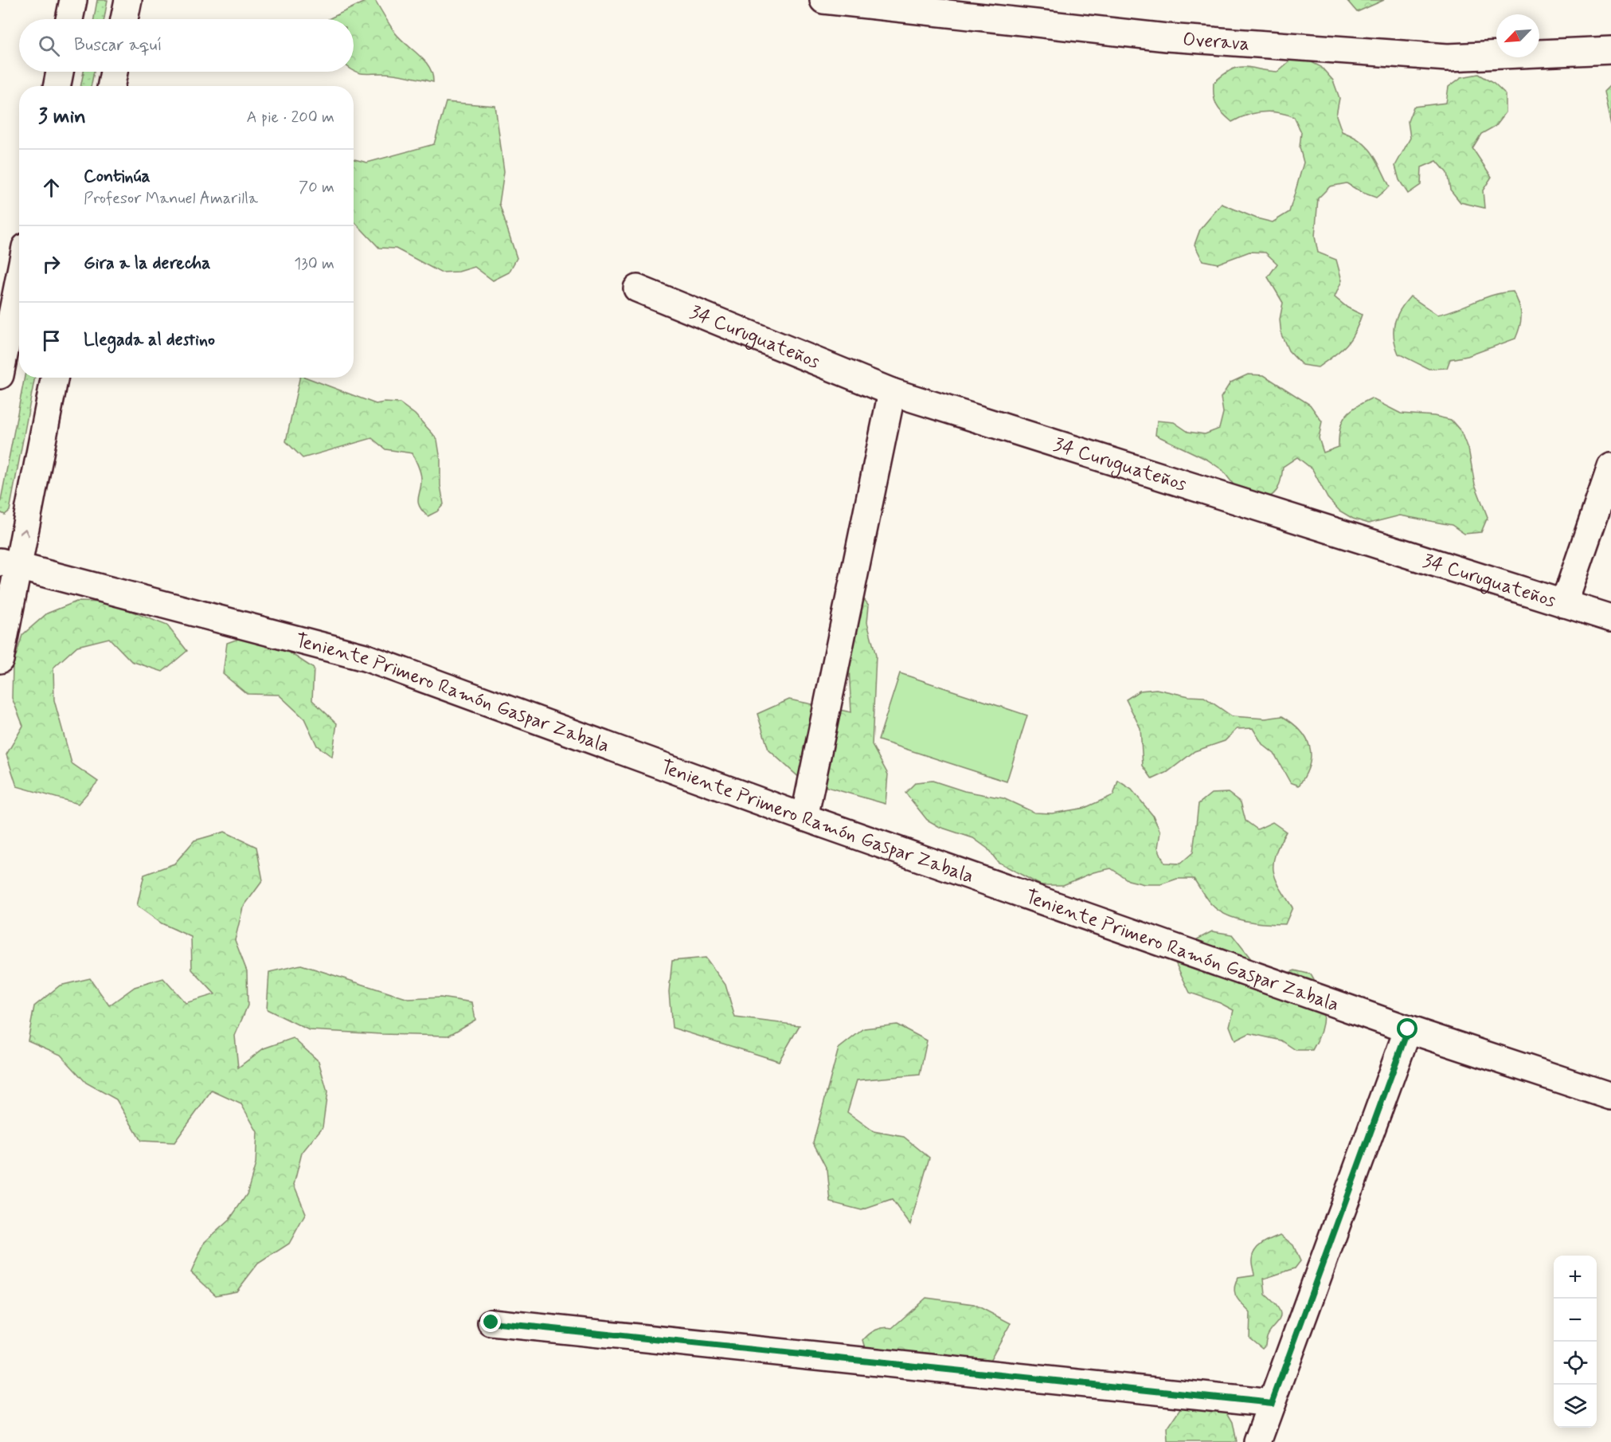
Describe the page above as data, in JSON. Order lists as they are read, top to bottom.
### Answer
{
  "streets": {
    "street": ["Overava", "34 Curuguateños", "Teniente Primero Ramón Gaspar Zabala"]
  },
  "north": "bottom left",
  "page": {
    "search": "Buscar aquí",
    "heading": ["3 min", "A pie · 200 m"],
    "list": [
      ["Continúa", "Profesor Manuel Amarilla", "70 m"],
      ["Gira a la derecha", "130 m"],
      "Llegada al destino"
    ],
    "map_buttons": ["+", "−"]
  }
}
